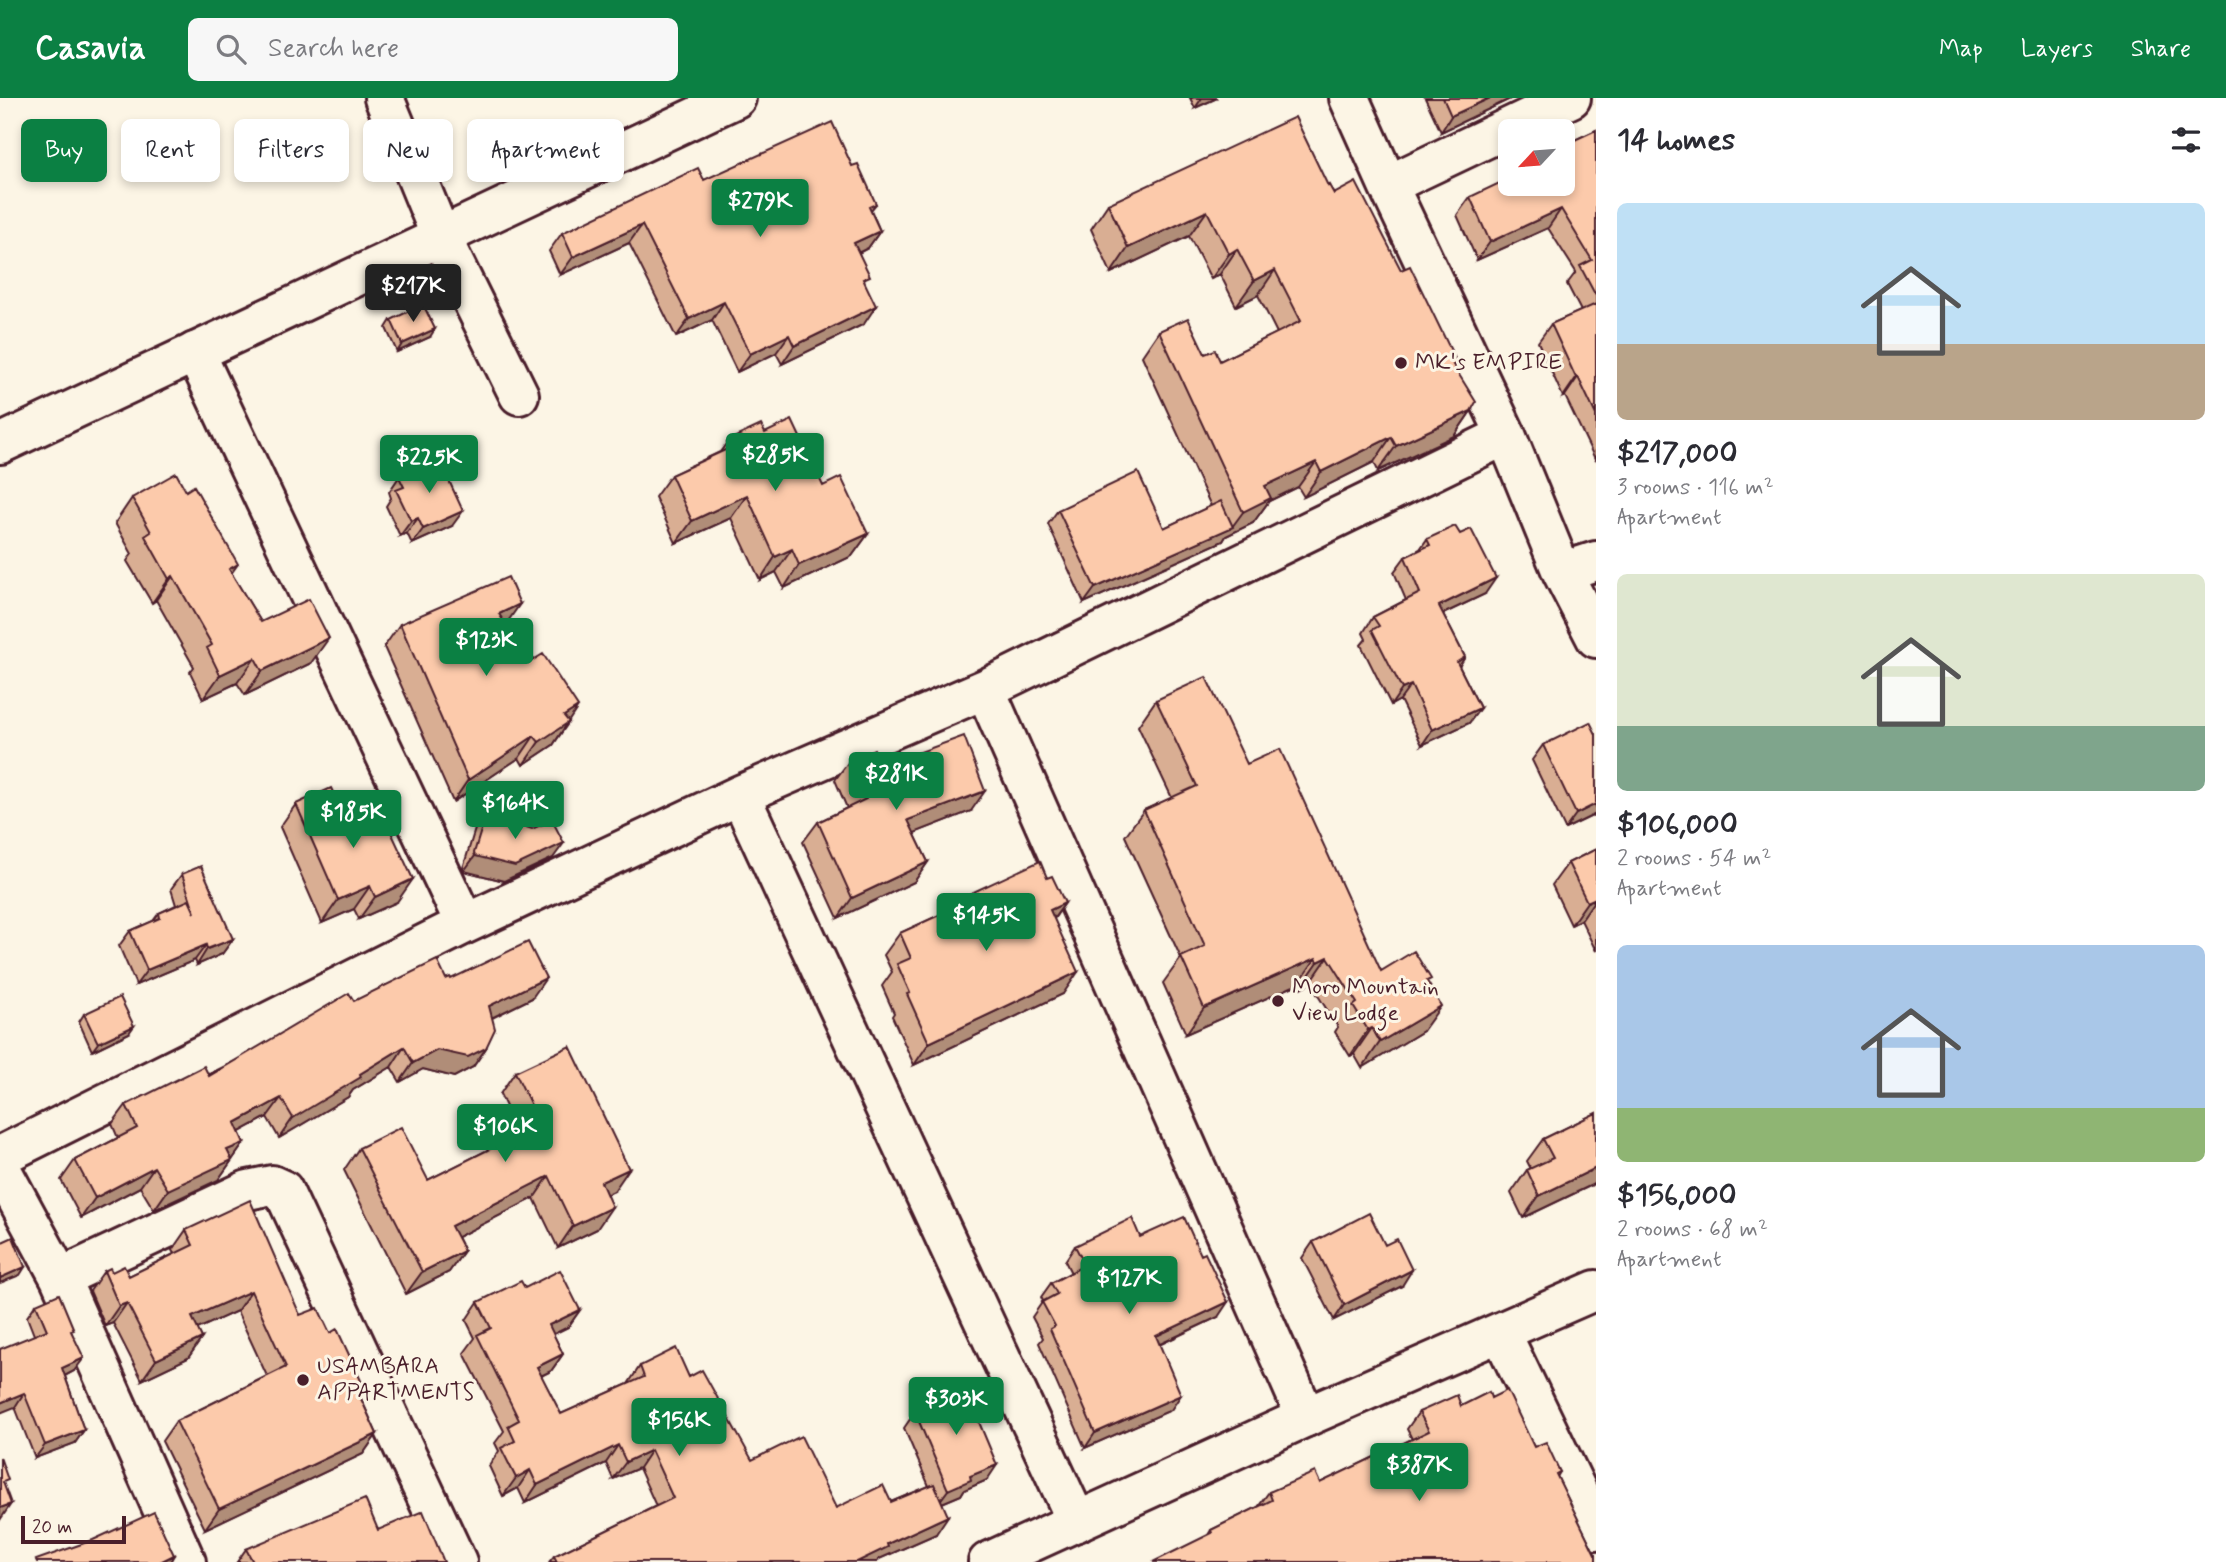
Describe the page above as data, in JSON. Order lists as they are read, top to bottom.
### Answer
{
  "places": ["MK's EMPIRE", "Moro Mountain View Lodge", "USAMBARA APPARTMENTS"],
  "scale_bar": "20 m",
  "north": "bottom left",
  "page": {
    "header": "Casavia",
    "search": "Search here",
    "nav": ["Map", "Layers", "Share"],
    "heading": "14 homes",
    "chip": [
      "Buy",
      "Rent",
      "Filters",
      "New",
      "Apartment"
    ],
    "price": [
      "$279K",
      "$217K",
      "$285K",
      "$225K",
      "$123K",
      "$281K",
      "$164K",
      "$185K",
      "$145K",
      "$106K",
      "$127K",
      "$303K",
      "$156K",
      "$387K"
    ],
    "list": [
      {
        "name": "$217,000",
        "note": "3 rooms · 116 m² · Apartment"
      },
      {
        "name": "$106,000",
        "note": "2 rooms · 54 m² · Apartment"
      },
      {
        "name": "$156,000",
        "note": "2 rooms · 68 m² · Apartment"
      }
    ],
    "scale": "20 m"
  }
}
